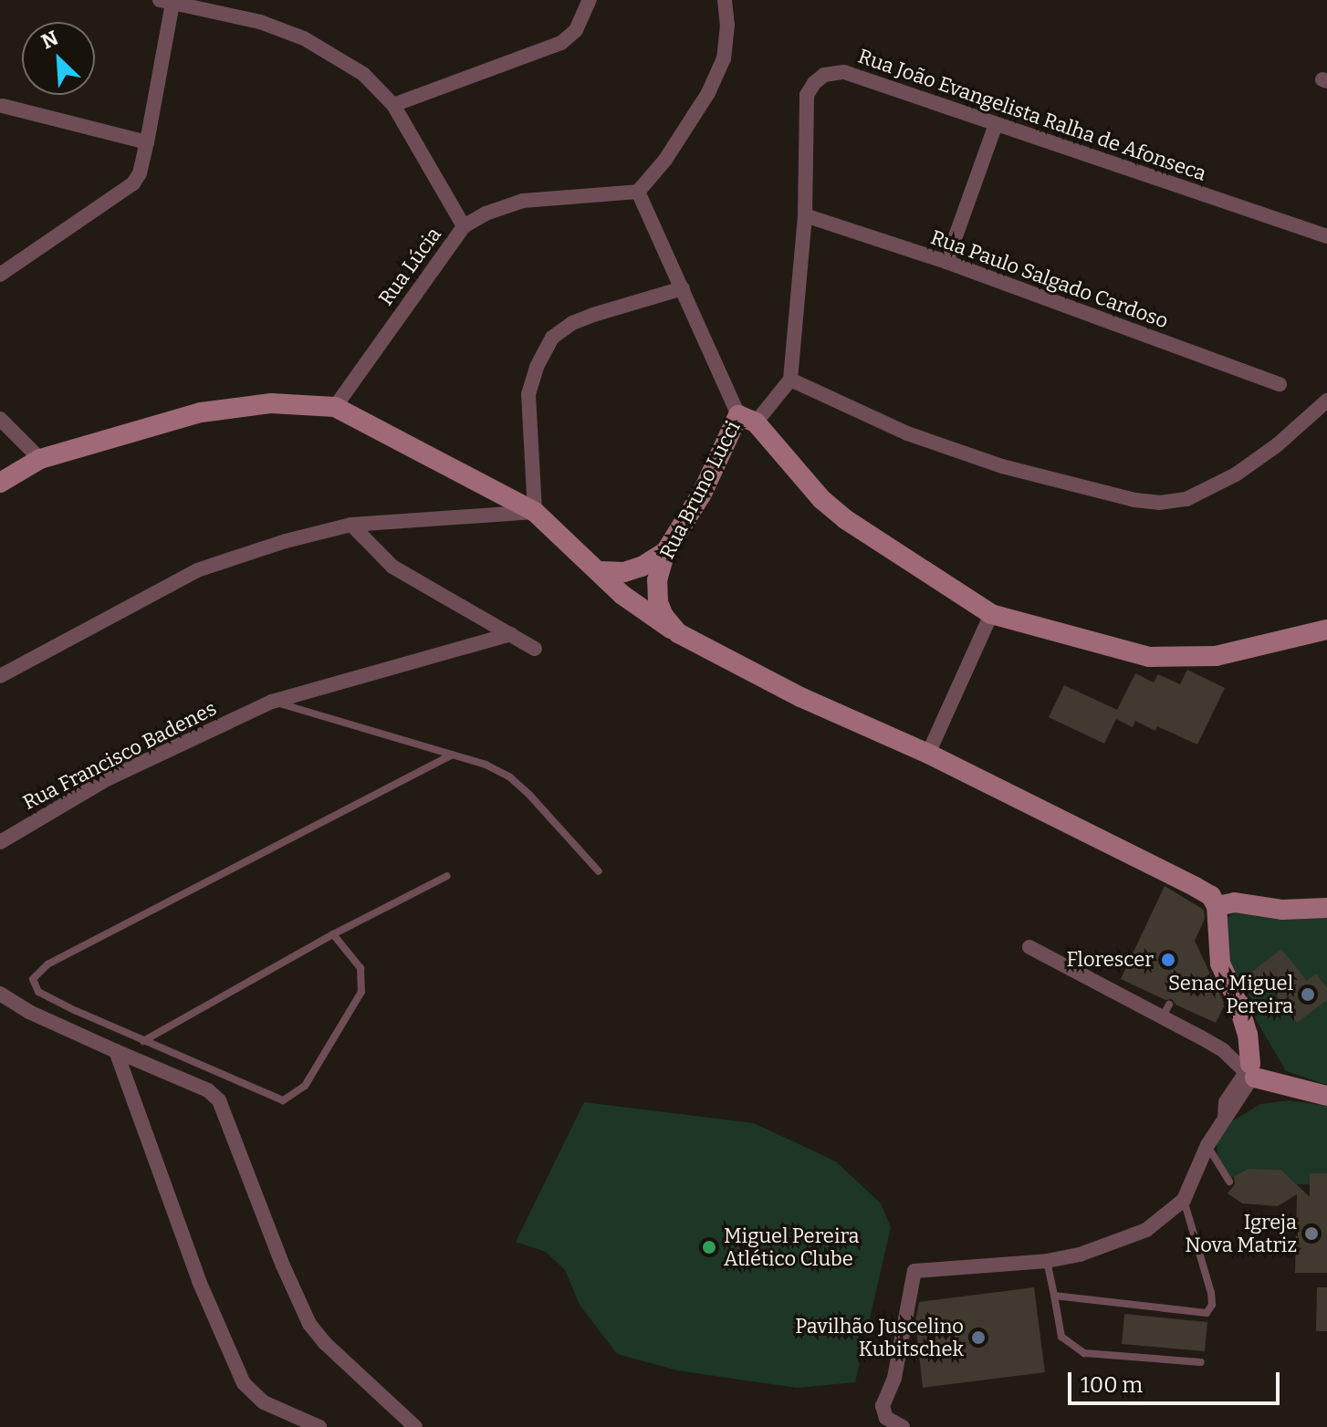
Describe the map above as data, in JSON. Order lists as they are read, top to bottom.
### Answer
{
  "streets": {
    "street": [
      "Rua João Evangelista Ralha de Afonseca",
      "Rua Lúcia",
      "Rua Paulo Salgado Cardoso",
      "Rua Bruno Lucci",
      "Rua Francisco Badenes"
    ]
  },
  "crossings": [
    ["Rua João Evangelista Ralha de Afonseca", "Rua Paulo Salgado Cardoso"],
    ["Rua Lúcia", "Rua Bruno Lucci"]
  ],
  "places": [
    "Florescer",
    "Senac Miguel Pereira",
    "Igreja Nova Matriz",
    "Miguel Pereira Atlético Clube",
    "Pavilhão Juscelino Kubitschek"
  ],
  "scale_bar": "100 m",
  "north": "top left"
}
